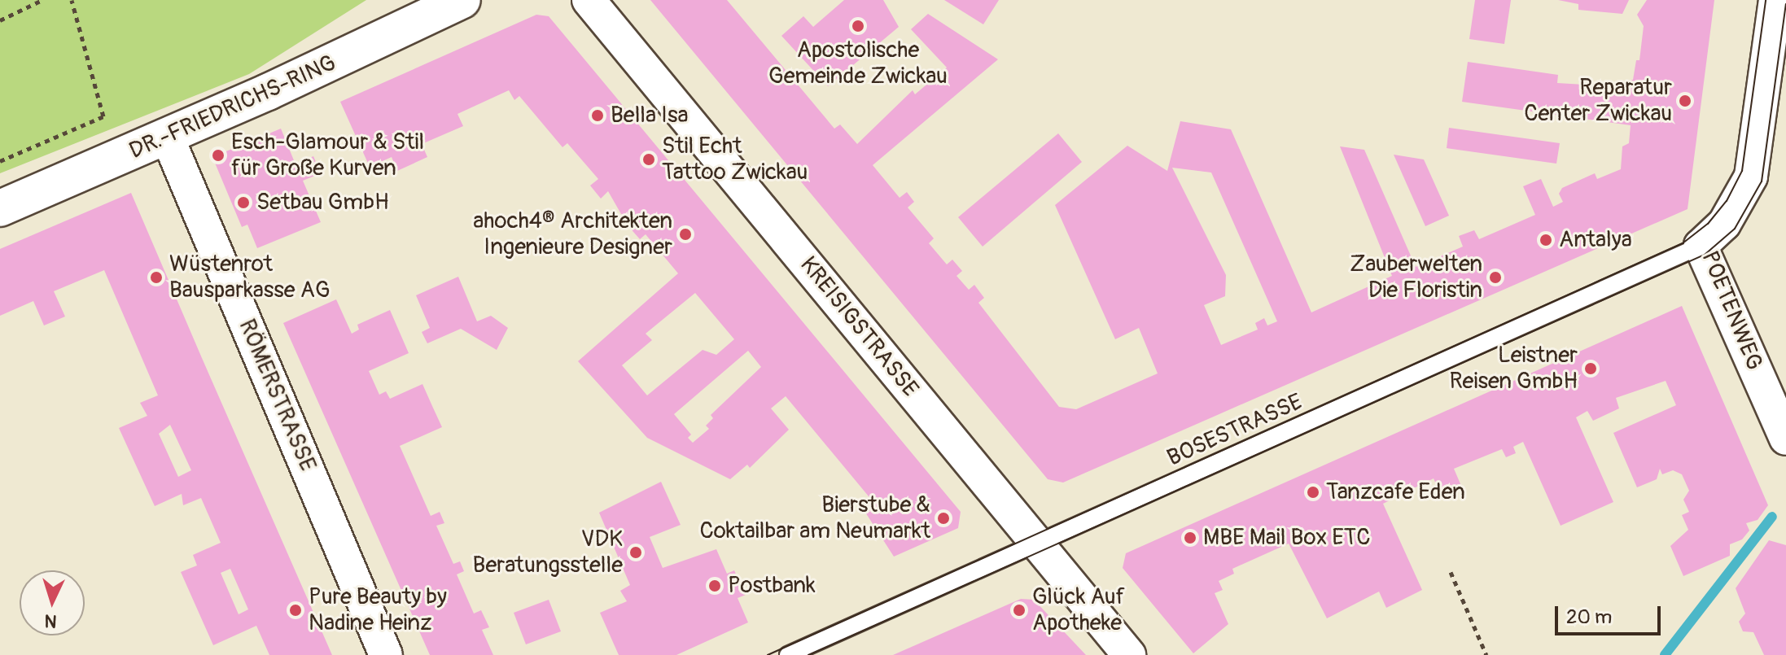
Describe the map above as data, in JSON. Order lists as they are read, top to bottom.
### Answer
{
  "streets": {
    "main road": ["DR.-FRIEDRICHS-RING"],
    "street": ["POETENWEG", "KREISIGSTRASSE", "RÖMERSTRASSE"],
    "lane": ["BOSESTRASSE"]
  },
  "crossings": [
    ["DR.-FRIEDRICHS-RING", "RÖMERSTRASSE"],
    ["POETENWEG", "BOSESTRASSE"],
    ["KREISIGSTRASSE", "BOSESTRASSE"]
  ],
  "places": [
    "Apostolische Gemeinde Zwickau",
    "Reparatur Center Zwickau",
    "Bella Isa",
    "Esch-Glamour & Stil für Große Kurven",
    "Stil Echt Tattoo Zwickau",
    "Setbau GmbH",
    "ahoch4® Architekten Ingenieure Designer",
    "Antalya",
    "Wüstenrot Bausparkasse AG",
    "Zauberwelten Die Floristin",
    "Leistner Reisen GmbH",
    "Tanzcafe Eden",
    "Bierstube & Coktailbar am Neumarkt",
    "MBE Mail Box ETC",
    "VDK Beratungsstelle",
    "Postbank",
    "Pure Beauty by Nadine Heinz",
    "Glück Auf Apotheke"
  ],
  "scale_bar": "20 m",
  "north": "bottom"
}
